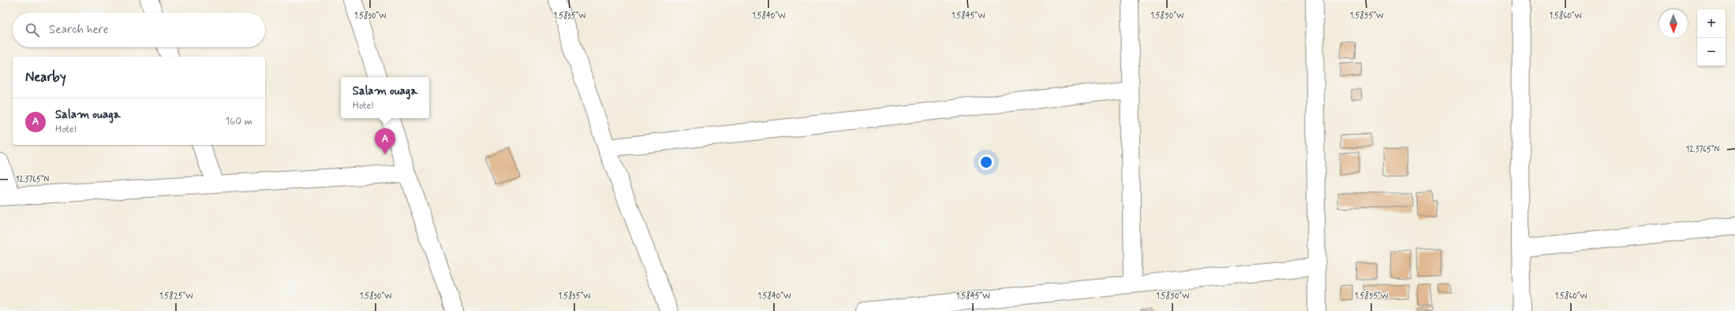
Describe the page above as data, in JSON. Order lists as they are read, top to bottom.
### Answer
{
  "north": "bottom",
  "page": {
    "map_buttons": ["+", "−"],
    "search": "Search here",
    "heading": "Nearby",
    "popup": ["Salam ouaga", "Hotel"],
    "list": [
      {
        "mark": "A",
        "name": "Salam ouaga",
        "note": "Hotel",
        "value": "160 m"
      }
    ],
    "pins": "A"
  },
  "coordinates": [
    "1.5830°W",
    "1.5835°W",
    "1.5840°W",
    "1.5845°W",
    "1.5850°W",
    "1.5855°W",
    "1.5860°W",
    "12.3765°N",
    "1.5825°W"
  ]
}
